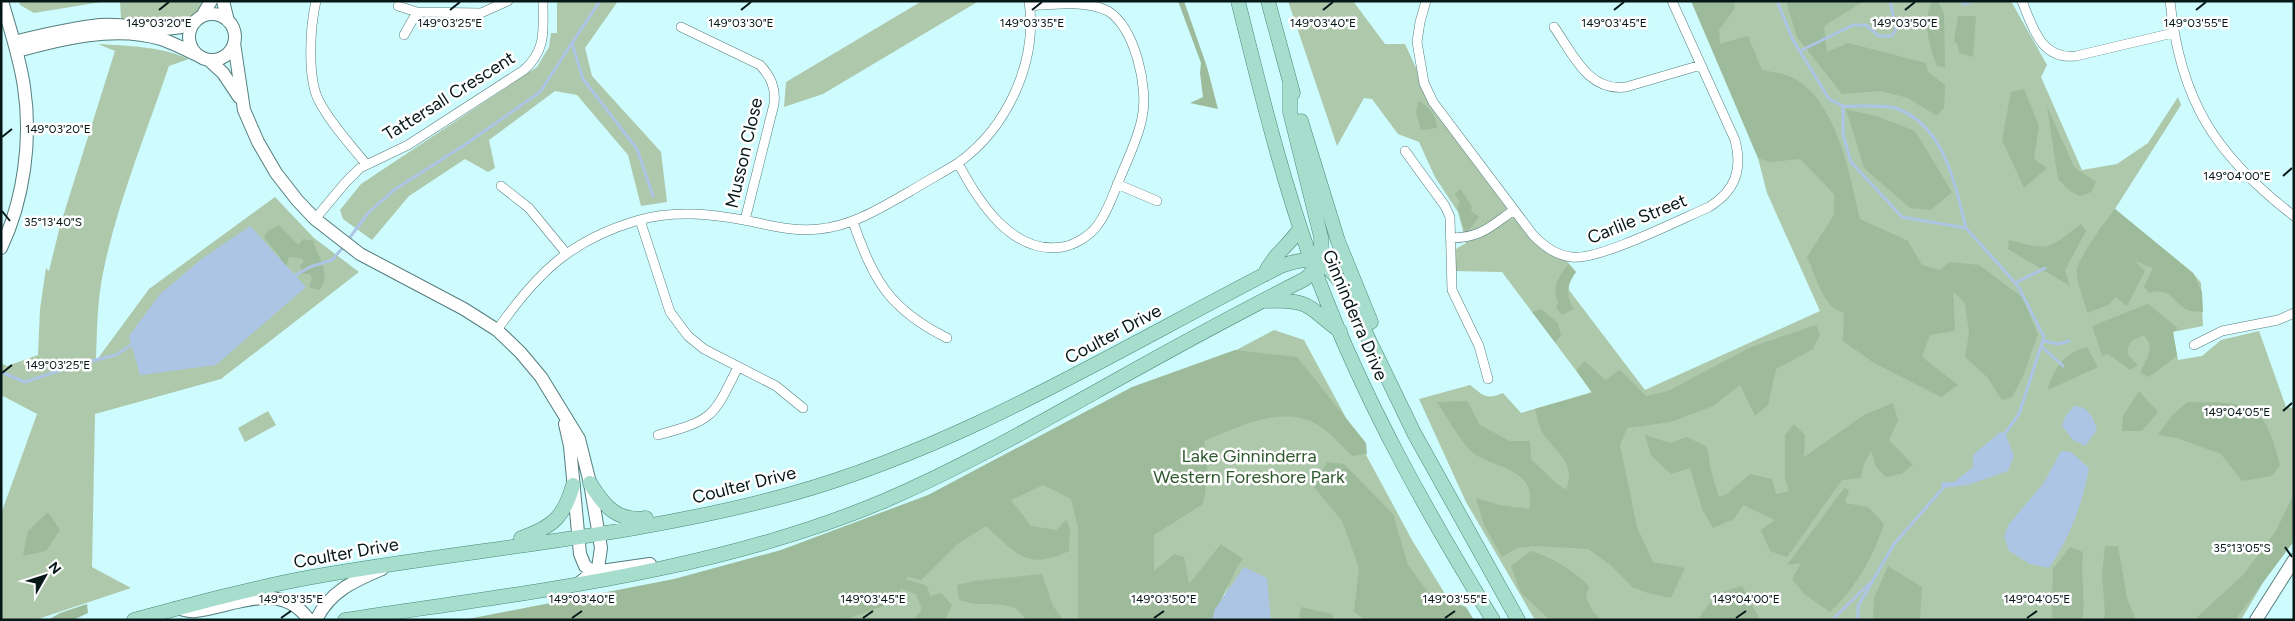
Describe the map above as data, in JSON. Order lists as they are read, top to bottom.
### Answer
{
  "streets": {
    "main road": ["Ginninderra Drive", "Coulter Drive"],
    "street": ["Tattersall Crescent", "Musson Close", "Carlile Street"]
  },
  "crossings": [
    ["Ginninderra Drive", "Coulter Drive"]
  ],
  "parks": ["Lake Ginninderra Western Foreshore Park"],
  "north": "top right",
  "coordinates": [
    "149°03'30\"E",
    "149°03'35\"E",
    "149°03'40\"E",
    "149°03'45\"E",
    "149°03'50\"E",
    "149°03'20\"E",
    "149°03'25\"E",
    "149°03'55\"E",
    "149°04'00\"E",
    "35°13'40\"S",
    "149°04'05\"E",
    "35°13'05\"S"
  ]
}
